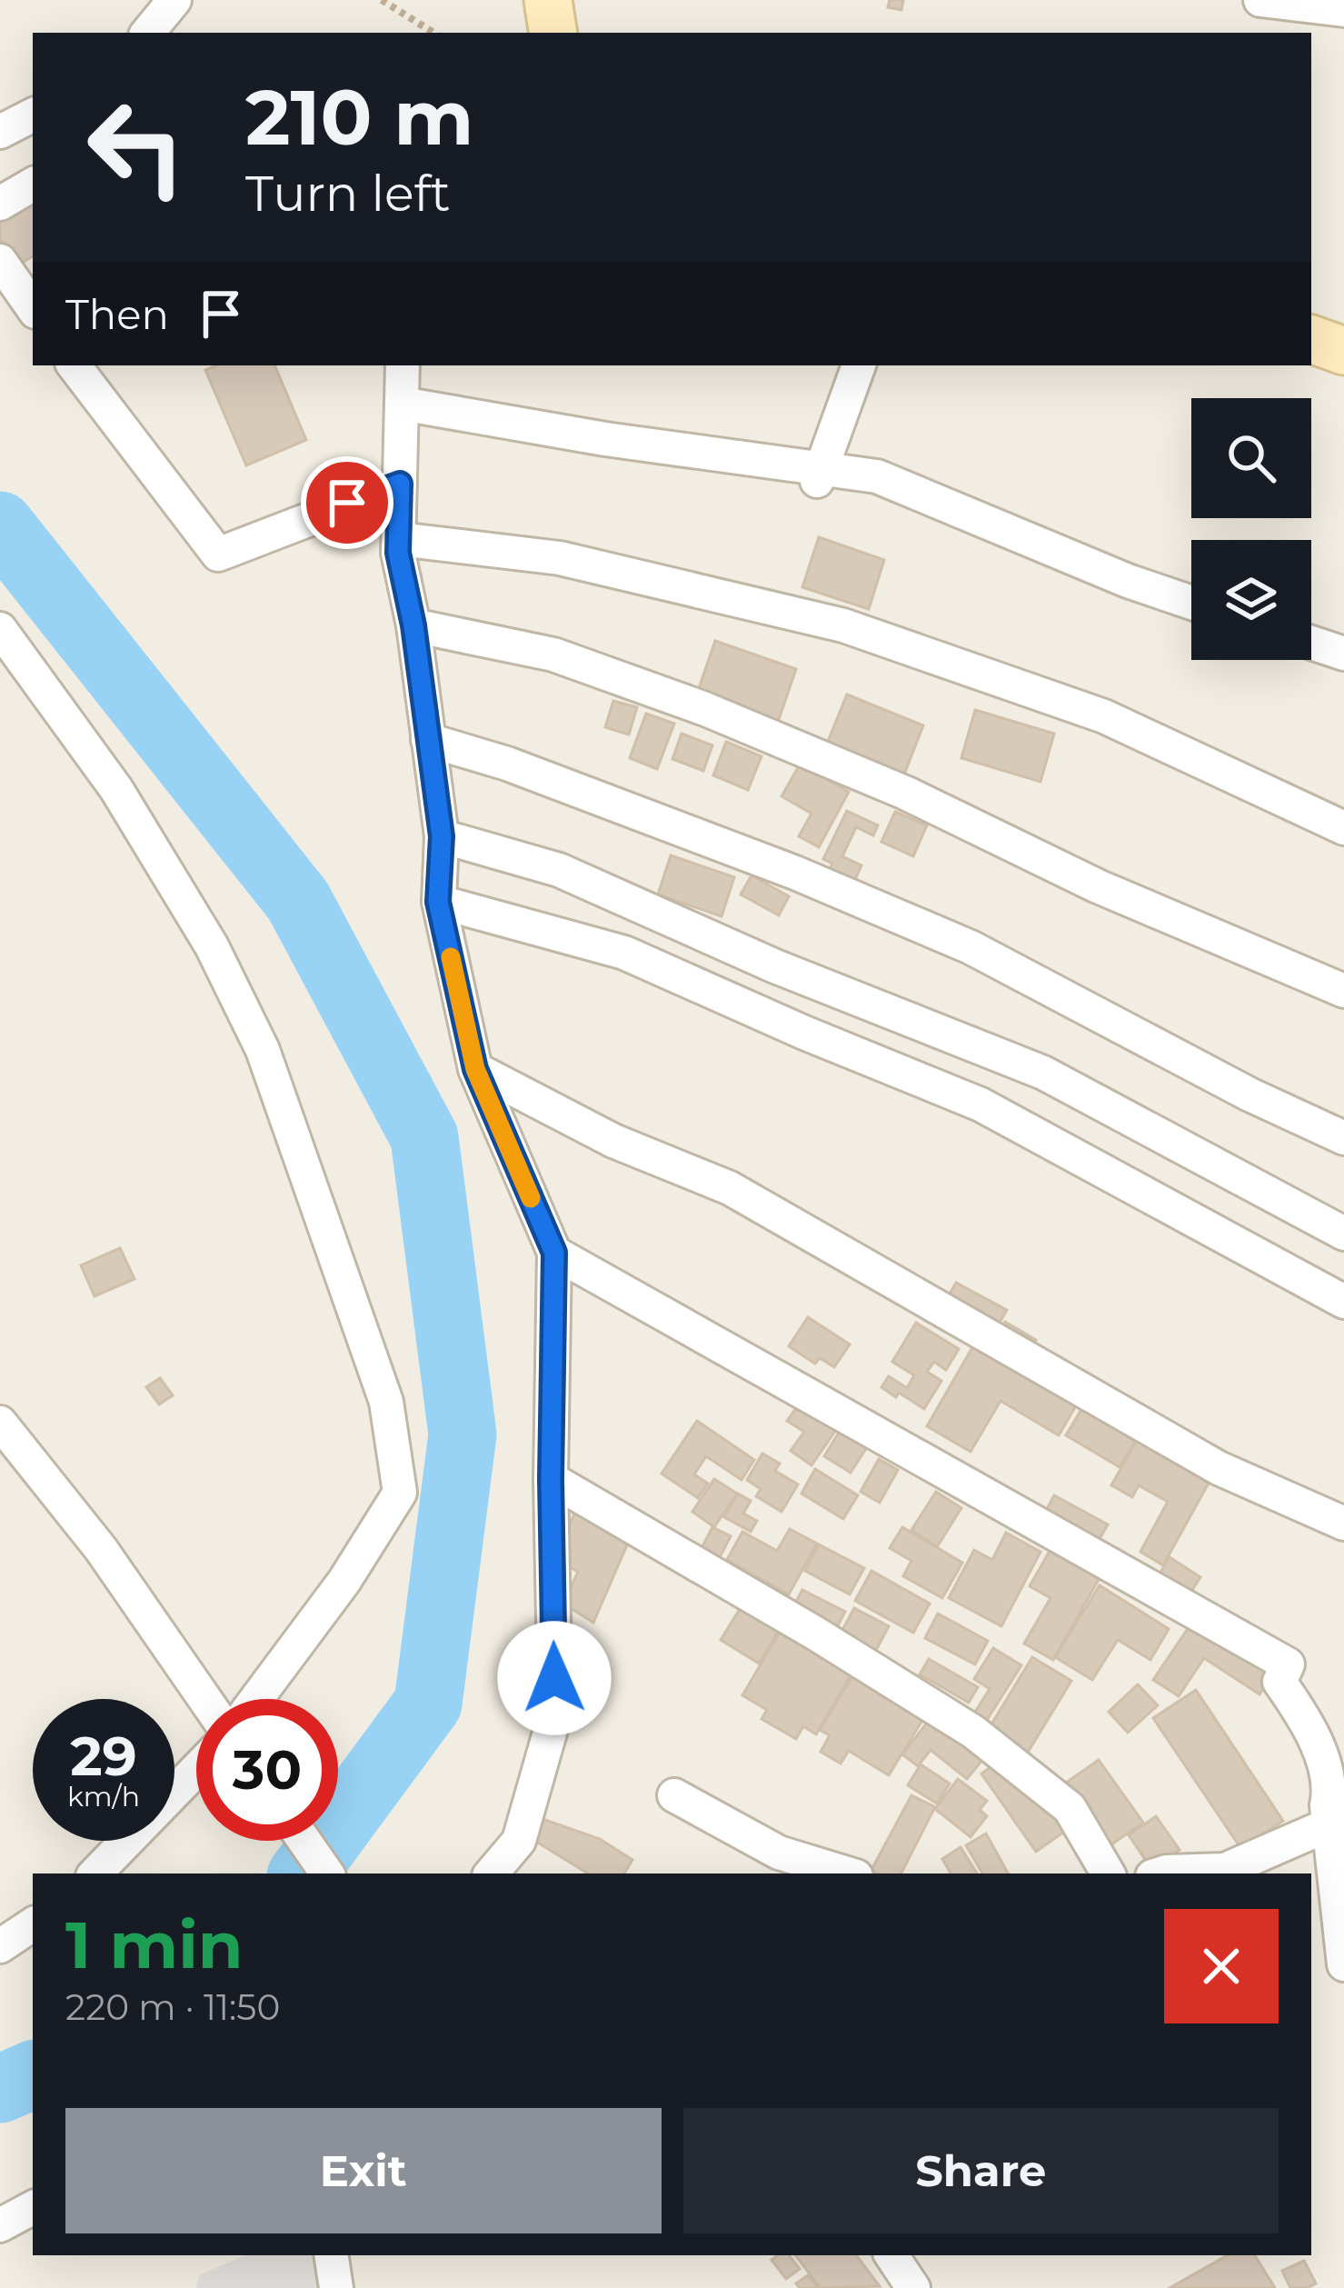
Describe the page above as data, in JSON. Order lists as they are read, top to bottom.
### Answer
{
  "page": {
    "turn": ["210 m", "Turn left"],
    "then": "Then",
    "speed": "29 km/h",
    "limit": "30",
    "heading": ["1 min", "220 m · 11:50"],
    "buttons": ["Exit", "Share"]
  }
}
